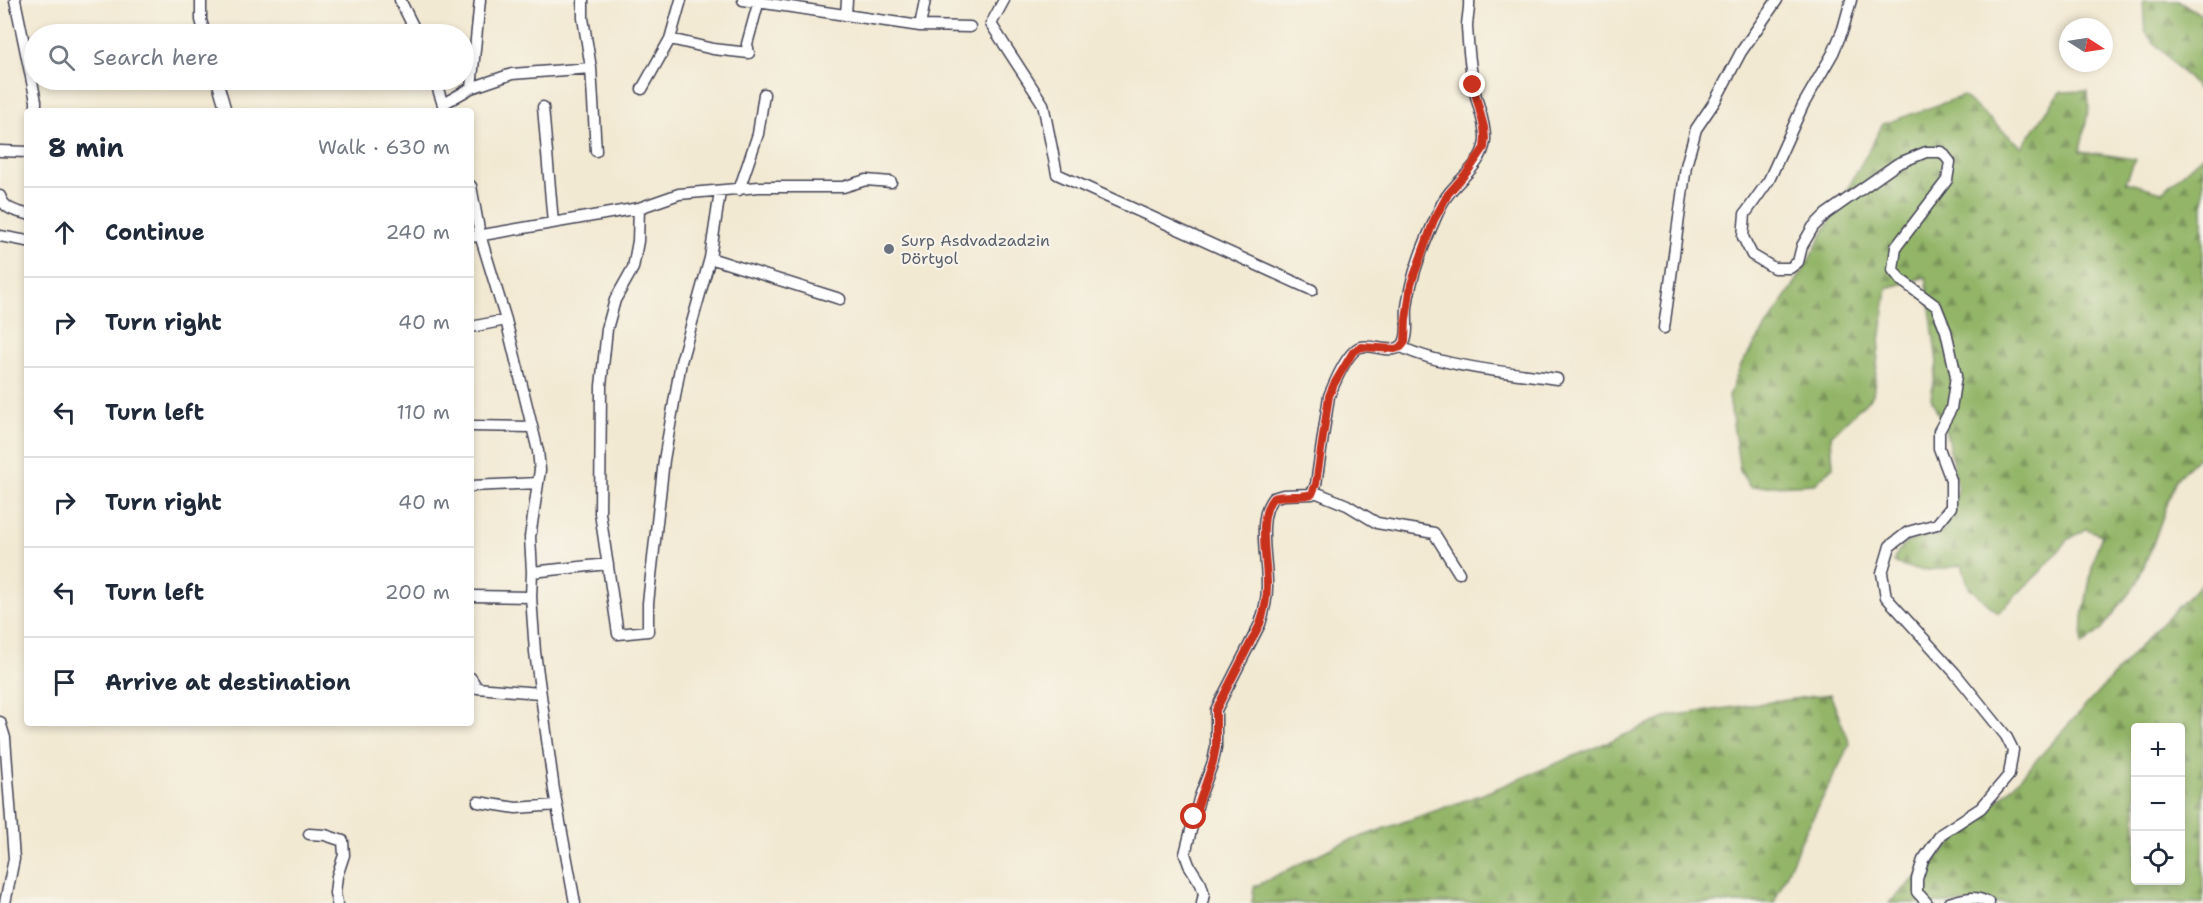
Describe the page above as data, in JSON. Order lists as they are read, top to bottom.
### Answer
{
  "places": ["Surp Asdvadzadzin Dörtyol"],
  "north": "right",
  "page": {
    "search": "Search here",
    "heading": ["8 min", "Walk · 630 m"],
    "list": [
      ["Continue", "240 m"],
      ["Turn right", "40 m"],
      ["Turn left", "110 m"],
      ["Turn right", "40 m"],
      ["Turn left", "200 m"],
      "Arrive at destination"
    ],
    "map_buttons": ["+", "−"]
  }
}
